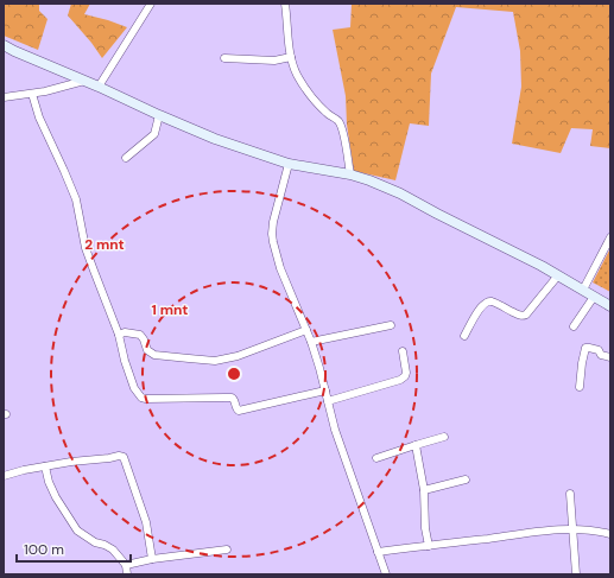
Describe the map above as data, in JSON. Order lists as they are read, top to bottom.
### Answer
{
  "scale_bar": "100 m",
  "rings": ["2 mnt", "1 mnt"]
}
